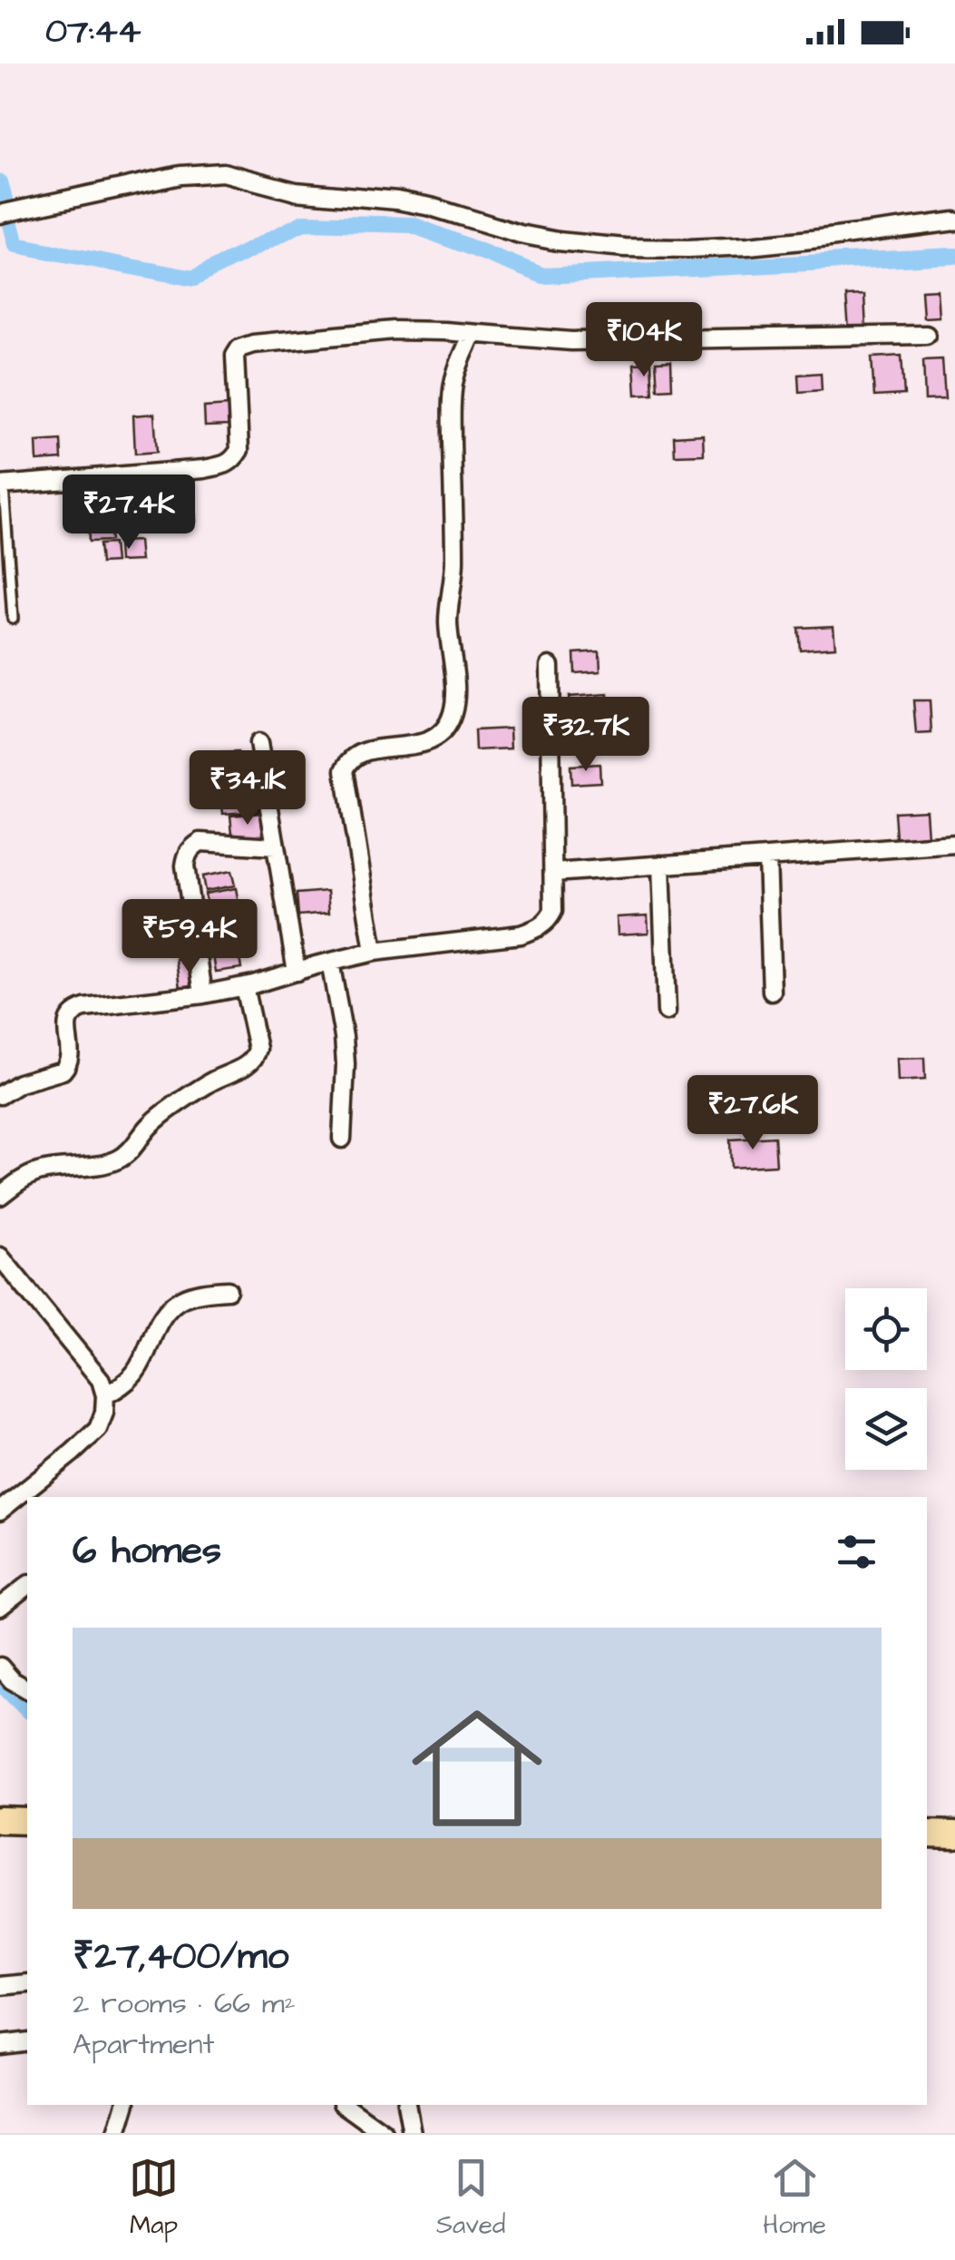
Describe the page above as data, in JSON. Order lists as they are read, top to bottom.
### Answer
{
  "page": {
    "status": "07:44",
    "price": [
      "₹104K",
      "₹27.4K",
      "₹32.7K",
      "₹34.1K",
      "₹59.4K",
      "₹27.6K"
    ],
    "heading": "6 homes",
    "list": [
      {
        "name": "₹27,400/mo",
        "note": "2 rooms · 66 m² · Apartment"
      }
    ],
    "tabs": ["Map", "Saved", "Home"]
  }
}
